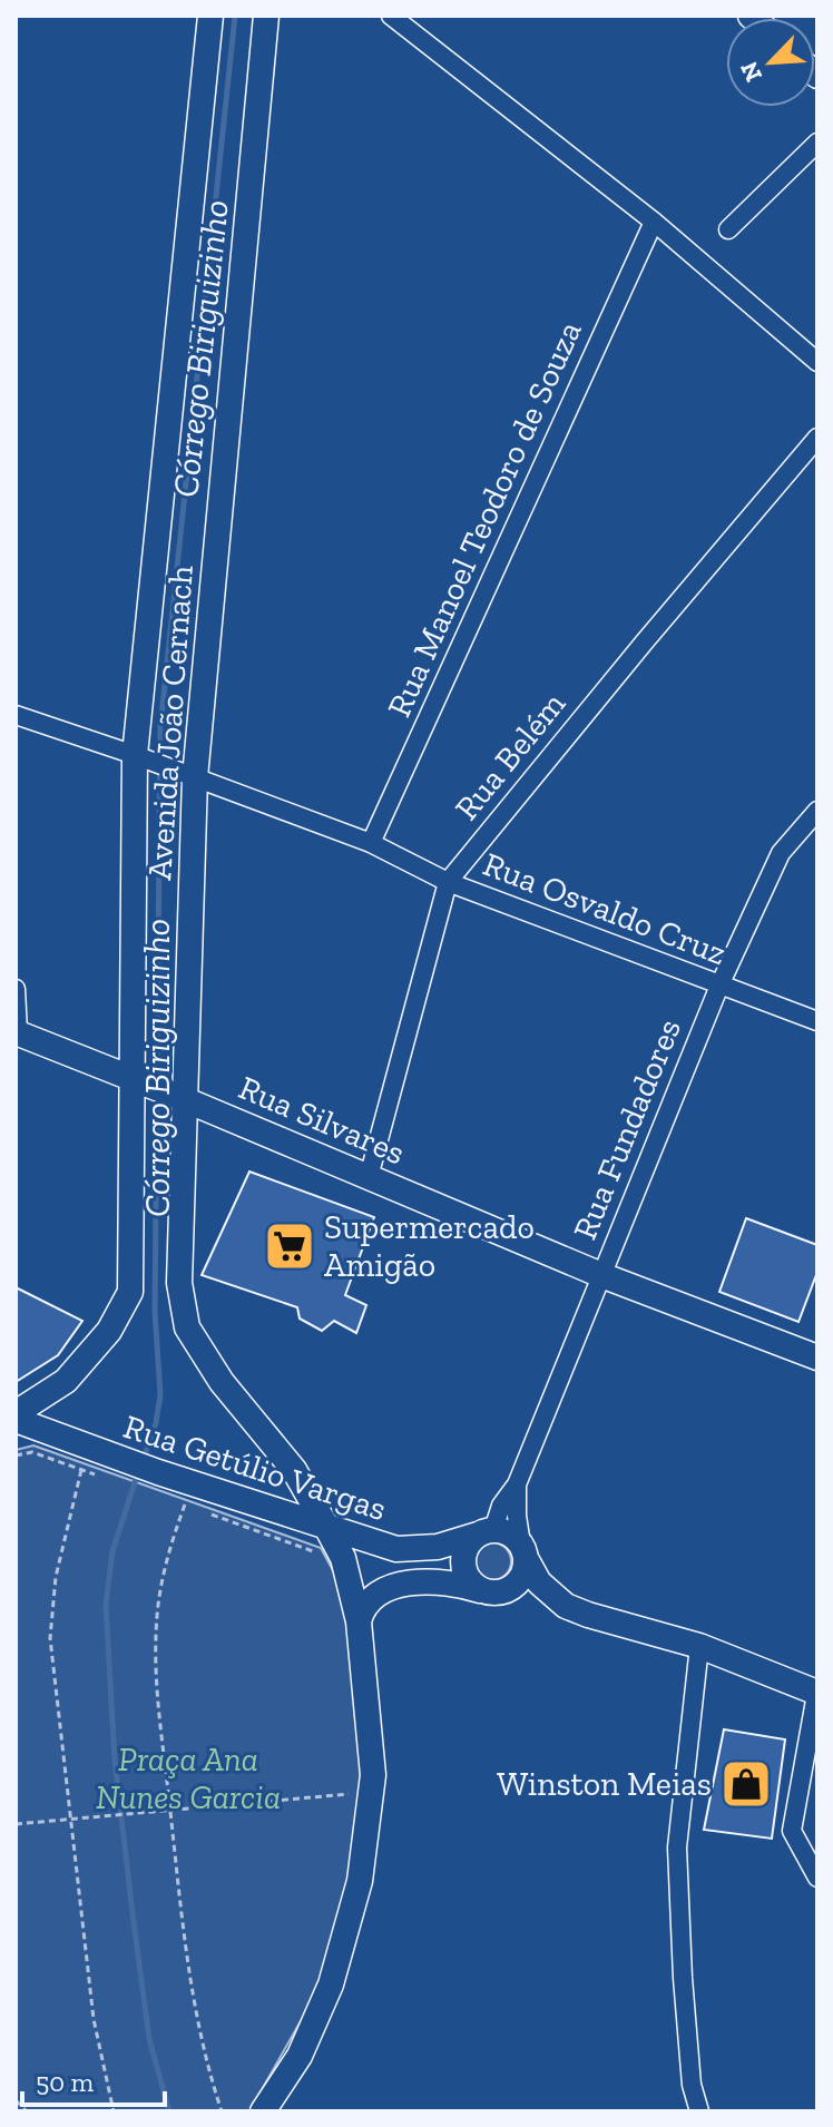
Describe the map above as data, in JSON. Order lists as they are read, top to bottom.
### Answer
{
  "streets": {
    "main road": ["Avenida João Cernach", "Rua Silvares", "Rua Getúlio Vargas"],
    "street": [
      "Rua Manoel Teodoro de Souza",
      "Rua Belém",
      "Rua Osvaldo Cruz",
      "Rua Fundadores"
    ]
  },
  "crossings": [
    ["Rua Manoel Teodoro de Souza", "Rua Osvaldo Cruz"],
    ["Avenida João Cernach", "Rua Osvaldo Cruz"],
    ["Avenida João Cernach", "Rua Silvares"],
    ["Avenida João Cernach", "Rua Getúlio Vargas"],
    ["Rua Belém", "Rua Osvaldo Cruz"],
    ["Rua Belém", "Rua Silvares"],
    ["Rua Osvaldo Cruz", "Rua Fundadores"],
    ["Rua Silvares", "Rua Fundadores"],
    ["Rua Fundadores", "Rua Getúlio Vargas"]
  ],
  "water": ["Córrego Biriguizinho"],
  "parks": ["Praça Ana Nunes Garcia"],
  "places": {
    "supermarket": ["Supermercado Amigão"],
    "shop": ["Winston Meias"]
  },
  "scale_bar": "50 m",
  "north": "bottom left"
}
